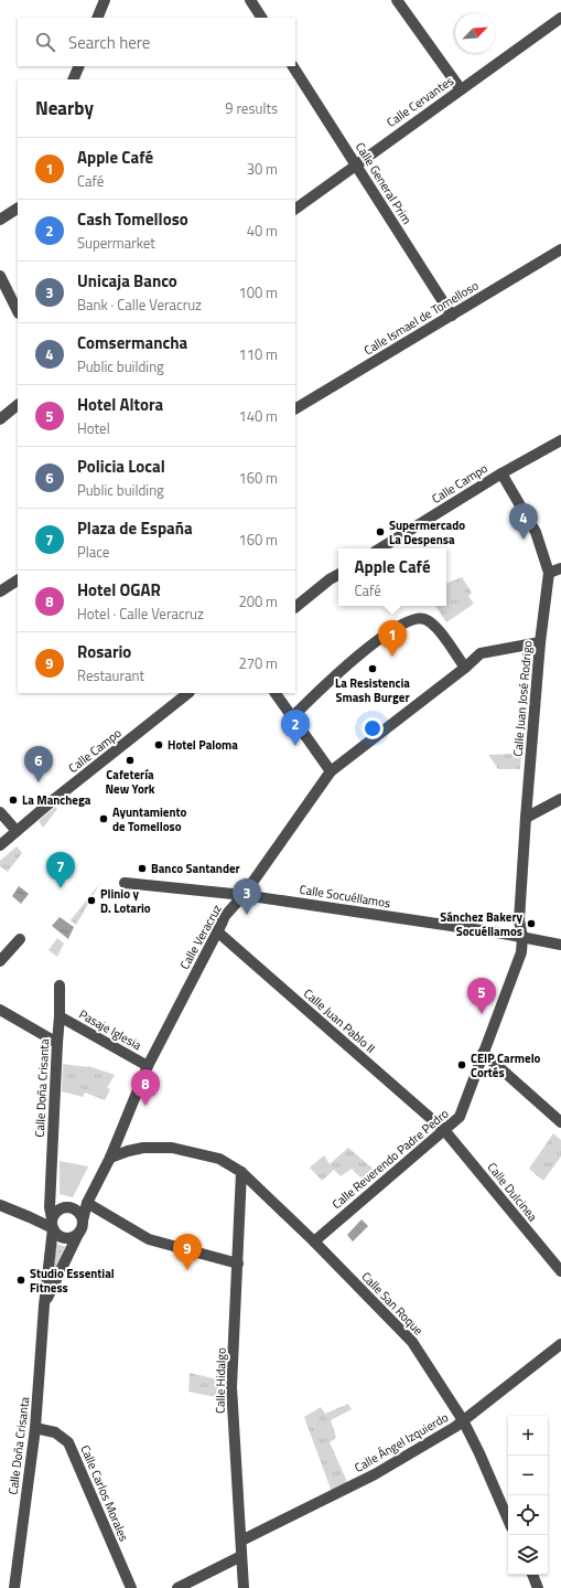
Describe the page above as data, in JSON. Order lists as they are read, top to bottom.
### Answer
{
  "streets": {
    "street": [
      "Calle Cervantes",
      "Calle General Prim",
      "Calle Ismael de Tomelloso",
      "Calle Campo",
      "Calle Juan José Rodrigo",
      "Calle Socuéllamos",
      "Calle Veracruz",
      "Calle Juan Pablo II",
      "Pasaje Iglesia",
      "Calle Doña Crisanta",
      "Calle Reverendo Padre Pedro",
      "Calle Dulcinea",
      "Calle San Roque",
      "Calle Hidalgo",
      "Calle Ángel Izquierdo",
      "Calle Carlos Morales"
    ]
  },
  "crossings": [
    ["Calle Cervantes", "Calle General Prim"],
    ["Calle General Prim", "Calle Ismael de Tomelloso"],
    ["Calle Campo", "Calle Juan José Rodrigo"],
    ["Calle Juan José Rodrigo", "Calle Socuéllamos"],
    ["Calle Juan José Rodrigo", "Calle Veracruz"],
    ["Calle Juan José Rodrigo", "Calle Reverendo Padre Pedro"],
    ["Calle Socuéllamos", "Calle Veracruz"],
    ["Calle Socuéllamos", "Calle Reverendo Padre Pedro"],
    ["Calle Veracruz", "Calle Juan Pablo II"],
    ["Calle Veracruz", "Pasaje Iglesia"],
    ["Calle Veracruz", "Calle Doña Crisanta"],
    ["Calle Veracruz", "Calle San Roque"],
    ["Calle Juan Pablo II", "Calle Reverendo Padre Pedro"],
    ["Calle Juan Pablo II", "Calle Dulcinea"],
    ["Pasaje Iglesia", "Calle Doña Crisanta"],
    ["Calle Doña Crisanta", "Calle Carlos Morales"],
    ["Calle Reverendo Padre Pedro", "Calle Dulcinea"],
    ["Calle Reverendo Padre Pedro", "Calle San Roque"],
    ["Calle San Roque", "Calle Hidalgo"],
    ["Calle San Roque", "Calle Ángel Izquierdo"],
    ["Calle Hidalgo", "Calle Ángel Izquierdo"]
  ],
  "places": [
    "Supermercado La Despensa",
    "La Resistencia Smash Burger",
    "Hotel Paloma",
    "Cafetería New York",
    "La Manchega",
    "Ayuntamiento de Tomelloso",
    "Banco Santander",
    "Plinio y D. Lotario",
    "Sánchez Bakery Socuéllamos",
    "CEIP Carmelo Cortés",
    "Studio Essential Fitness"
  ],
  "north": "top right",
  "page": {
    "search": "Search here",
    "heading": ["Nearby", "9 results"],
    "list": [
      {
        "mark": "1",
        "name": "Apple Café",
        "note": "Café",
        "value": "30 m"
      },
      {
        "mark": "2",
        "name": "Cash Tomelloso",
        "note": "Supermarket",
        "value": "40 m"
      },
      {
        "mark": "3",
        "name": "Unicaja Banco",
        "note": "Bank · Calle Veracruz",
        "value": "100 m"
      },
      {
        "mark": "4",
        "name": "Comsermancha",
        "note": "Public building",
        "value": "110 m"
      },
      {
        "mark": "5",
        "name": "Hotel Altora",
        "note": "Hotel",
        "value": "140 m"
      },
      {
        "mark": "6",
        "name": "Policia Local",
        "note": "Public building",
        "value": "160 m"
      },
      {
        "mark": "7",
        "name": "Plaza de España",
        "note": "Place",
        "value": "160 m"
      },
      {
        "mark": "8",
        "name": "Hotel OGAR",
        "note": "Hotel · Calle Veracruz",
        "value": "200 m"
      },
      {
        "mark": "9",
        "name": "Rosario",
        "note": "Restaurant",
        "value": "270 m"
      }
    ],
    "pins": [
      "4",
      "1",
      "2",
      "6",
      "7",
      "3",
      "5",
      "8",
      "9"
    ],
    "popup": ["Apple Café", "Café"],
    "map_buttons": ["+", "−"]
  }
}
